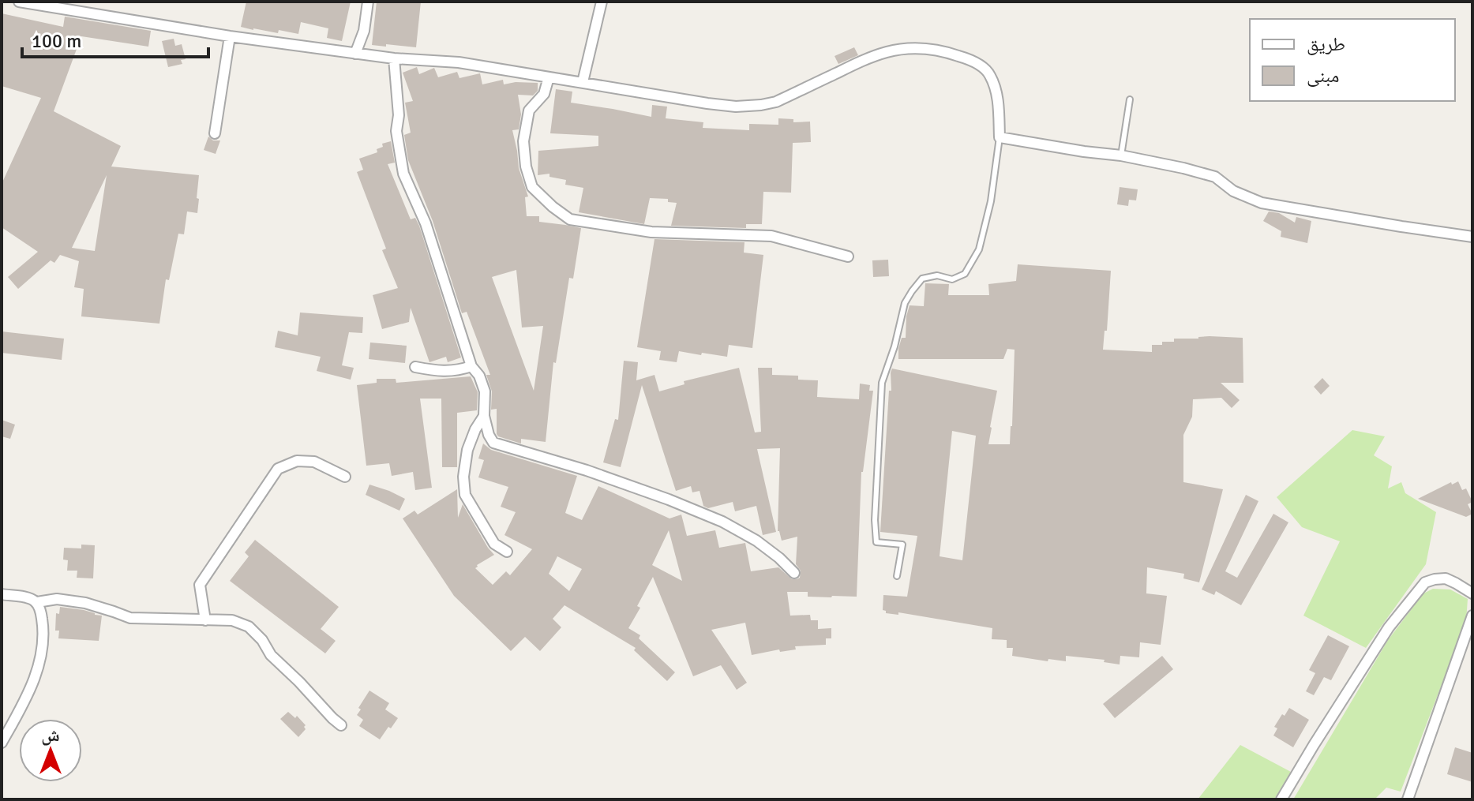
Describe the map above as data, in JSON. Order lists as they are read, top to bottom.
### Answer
{
  "legend": ["طريق", "مبنى"],
  "scale_bar": "100 m",
  "north": "top"
}
